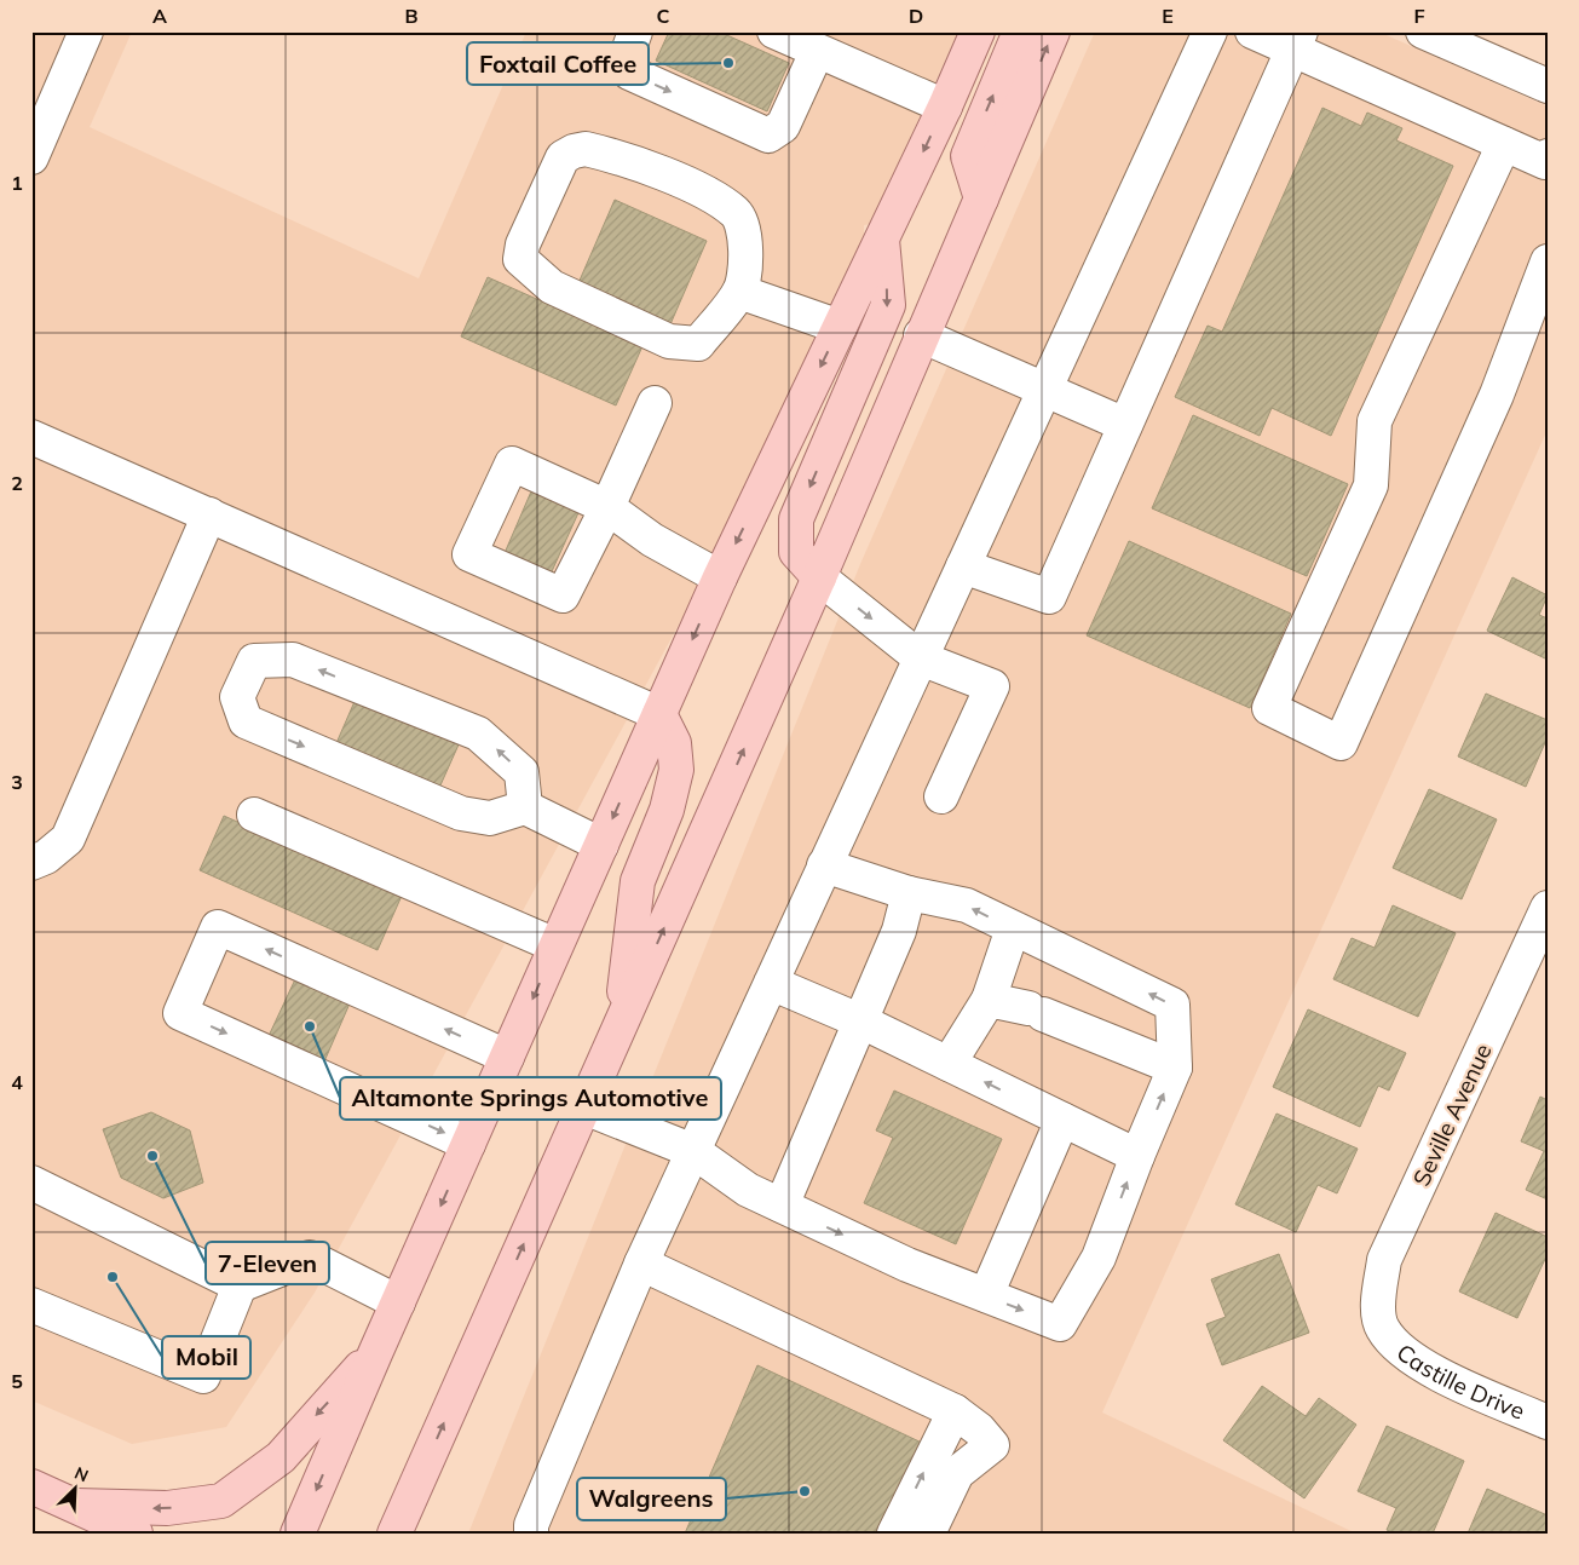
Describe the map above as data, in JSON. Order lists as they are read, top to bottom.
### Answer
{
  "streets": {
    "street": ["Seville Avenue", "Castille Drive"]
  },
  "crossings": [
    ["Seville Avenue", "Castille Drive"]
  ],
  "places": [
    "Foxtail Coffee",
    "Altamonte Springs Automotive",
    "7-Eleven",
    "Mobil",
    "Walgreens"
  ],
  "north": "top right",
  "grid": {
    "columns": [
      "A",
      "B",
      "C",
      "D",
      "E",
      "F"
    ],
    "rows": [
      "1",
      "2",
      "3",
      "4",
      "5"
    ]
  }
}
